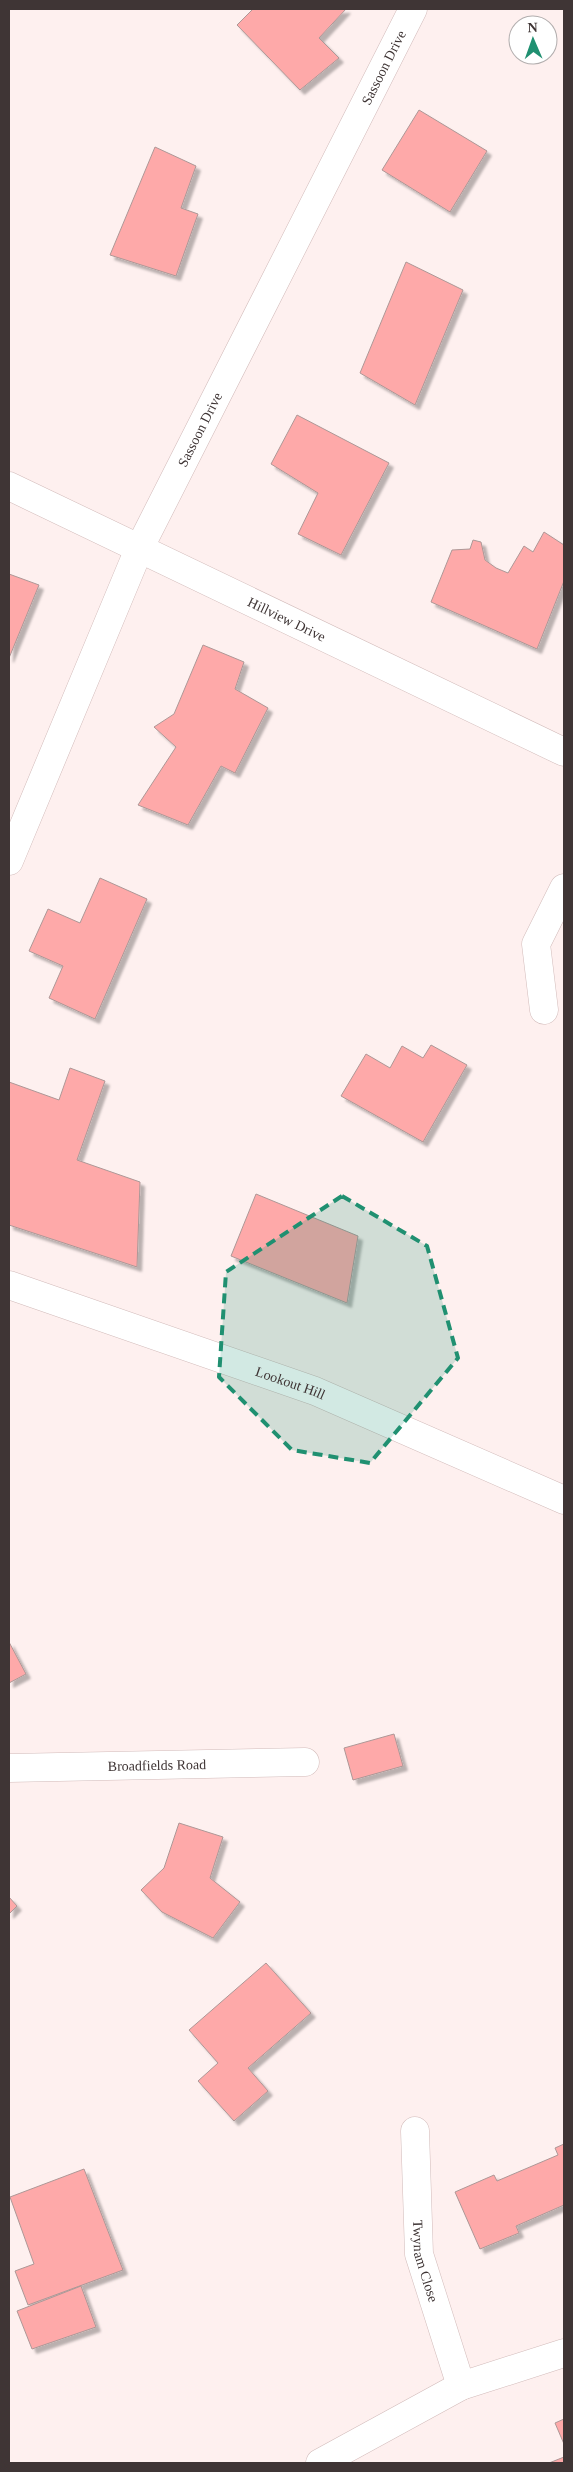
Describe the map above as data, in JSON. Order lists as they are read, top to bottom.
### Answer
{
  "streets": {
    "street": [
      "Sassoon Drive",
      "Hillview Drive",
      "Lookout Hill",
      "Broadfields Road",
      "Twynam Close"
    ]
  },
  "crossings": [
    ["Sassoon Drive", "Hillview Drive"]
  ],
  "north": "top"
}
